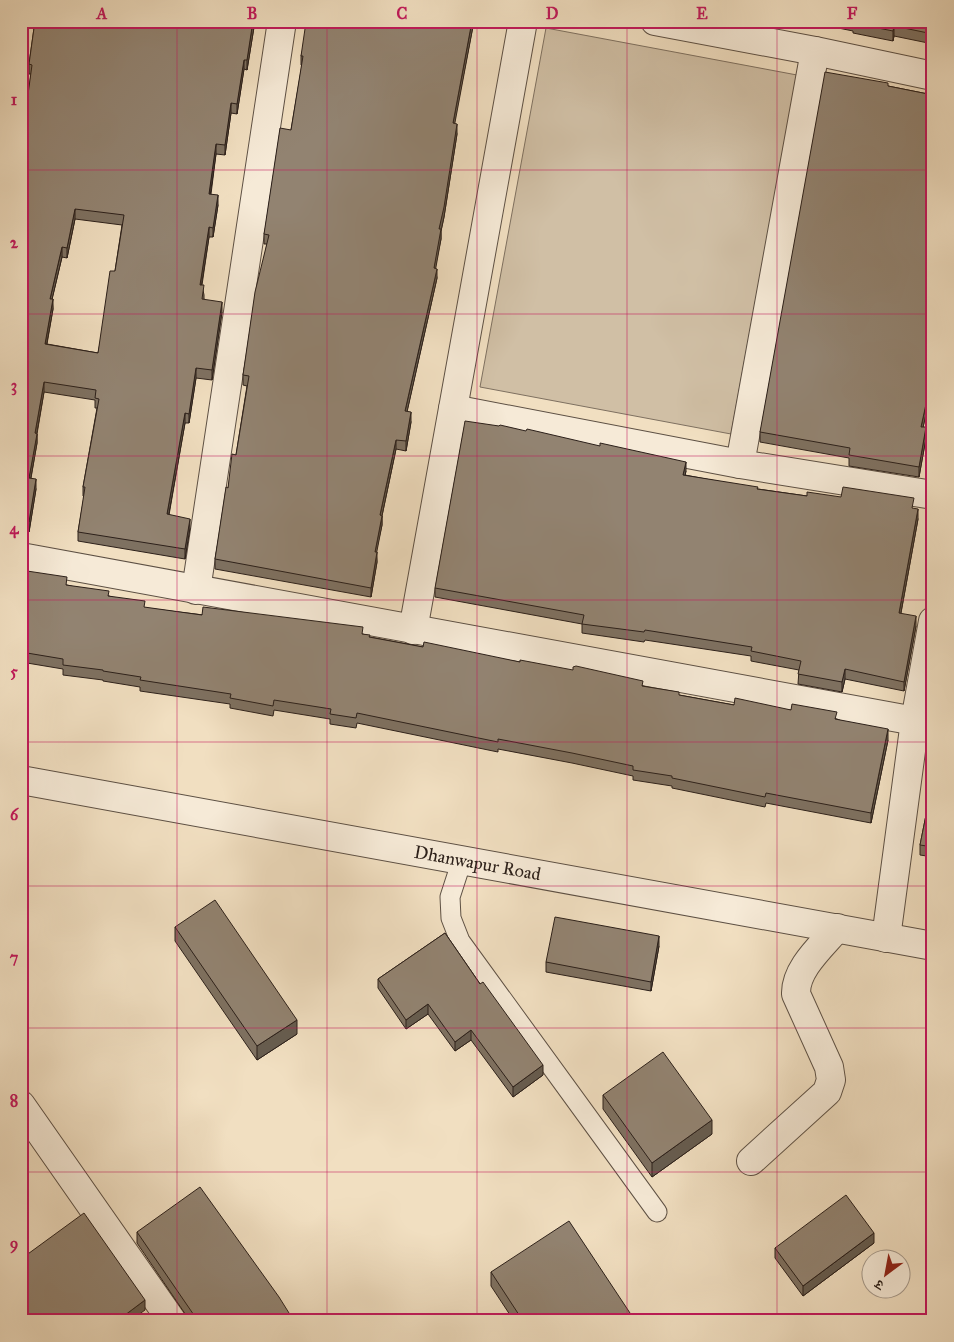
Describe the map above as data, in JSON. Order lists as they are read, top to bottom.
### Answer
{
  "streets": {
    "street": ["Dhanwapur Road"]
  },
  "north": "bottom left",
  "grid": {
    "columns": [
      "A",
      "B",
      "C",
      "D",
      "E",
      "F"
    ],
    "rows": [
      "1",
      "2",
      "3",
      "4",
      "5",
      "6",
      "7",
      "8",
      "9"
    ]
  }
}
